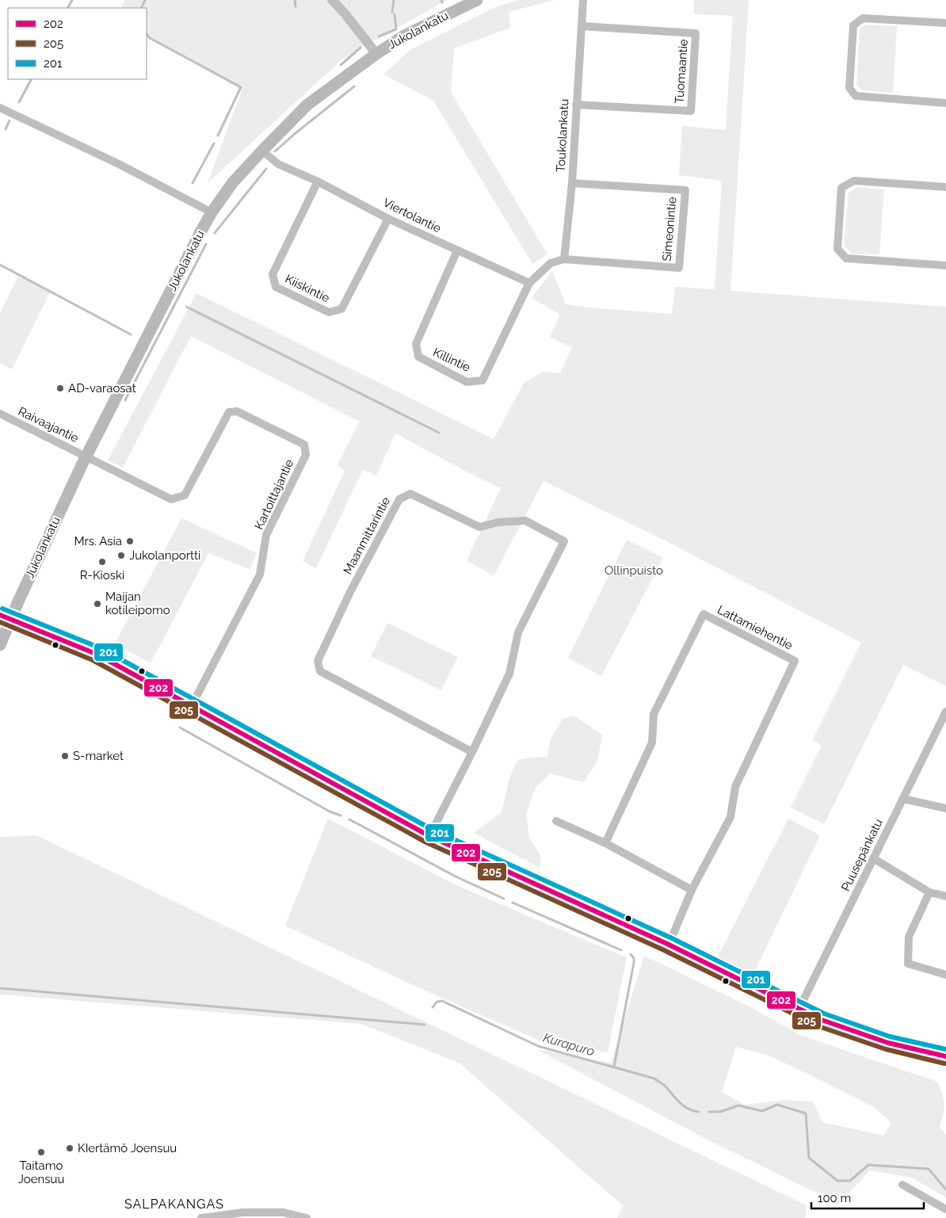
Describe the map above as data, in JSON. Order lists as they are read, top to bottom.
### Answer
{
  "streets": {
    "main road": ["Jukolankatu"],
    "street": [
      "Tuomaantie",
      "Toukolankatu",
      "Viertolantie",
      "Simeonintie",
      "Kiiskintie",
      "Killintie",
      "Raivaajantie",
      "Kartoittajantie",
      "Maanmittarintie",
      "Lattamiehentie",
      "Puusepänkatu"
    ]
  },
  "crossings": [
    ["Jukolankatu", "Viertolantie"],
    ["Jukolankatu", "Raivaajantie"],
    ["Jukolankatu", "Kartoittajantie"],
    ["Tuomaantie", "Toukolankatu"],
    ["Toukolankatu", "Simeonintie"],
    ["Viertolantie", "Kiiskintie"],
    ["Viertolantie", "Killintie"],
    ["Raivaajantie", "Kartoittajantie"]
  ],
  "districts": ["SALPAKANGAS"],
  "water": ["Kurapuro"],
  "parks": ["Ollinpuisto"],
  "places": [
    "AD-varaosat",
    "Mrs. Asia",
    "Jukolanportti",
    "R-Kioski",
    "Maijan kotileipomo",
    "S-market",
    "KIertämö Joensuu",
    "Taitamo Joensuu"
  ],
  "lines": ["transit line 201", "transit line 202", "transit line 205"],
  "legend": ["202", "205", "201"],
  "scale_bar": "100 m"
}
